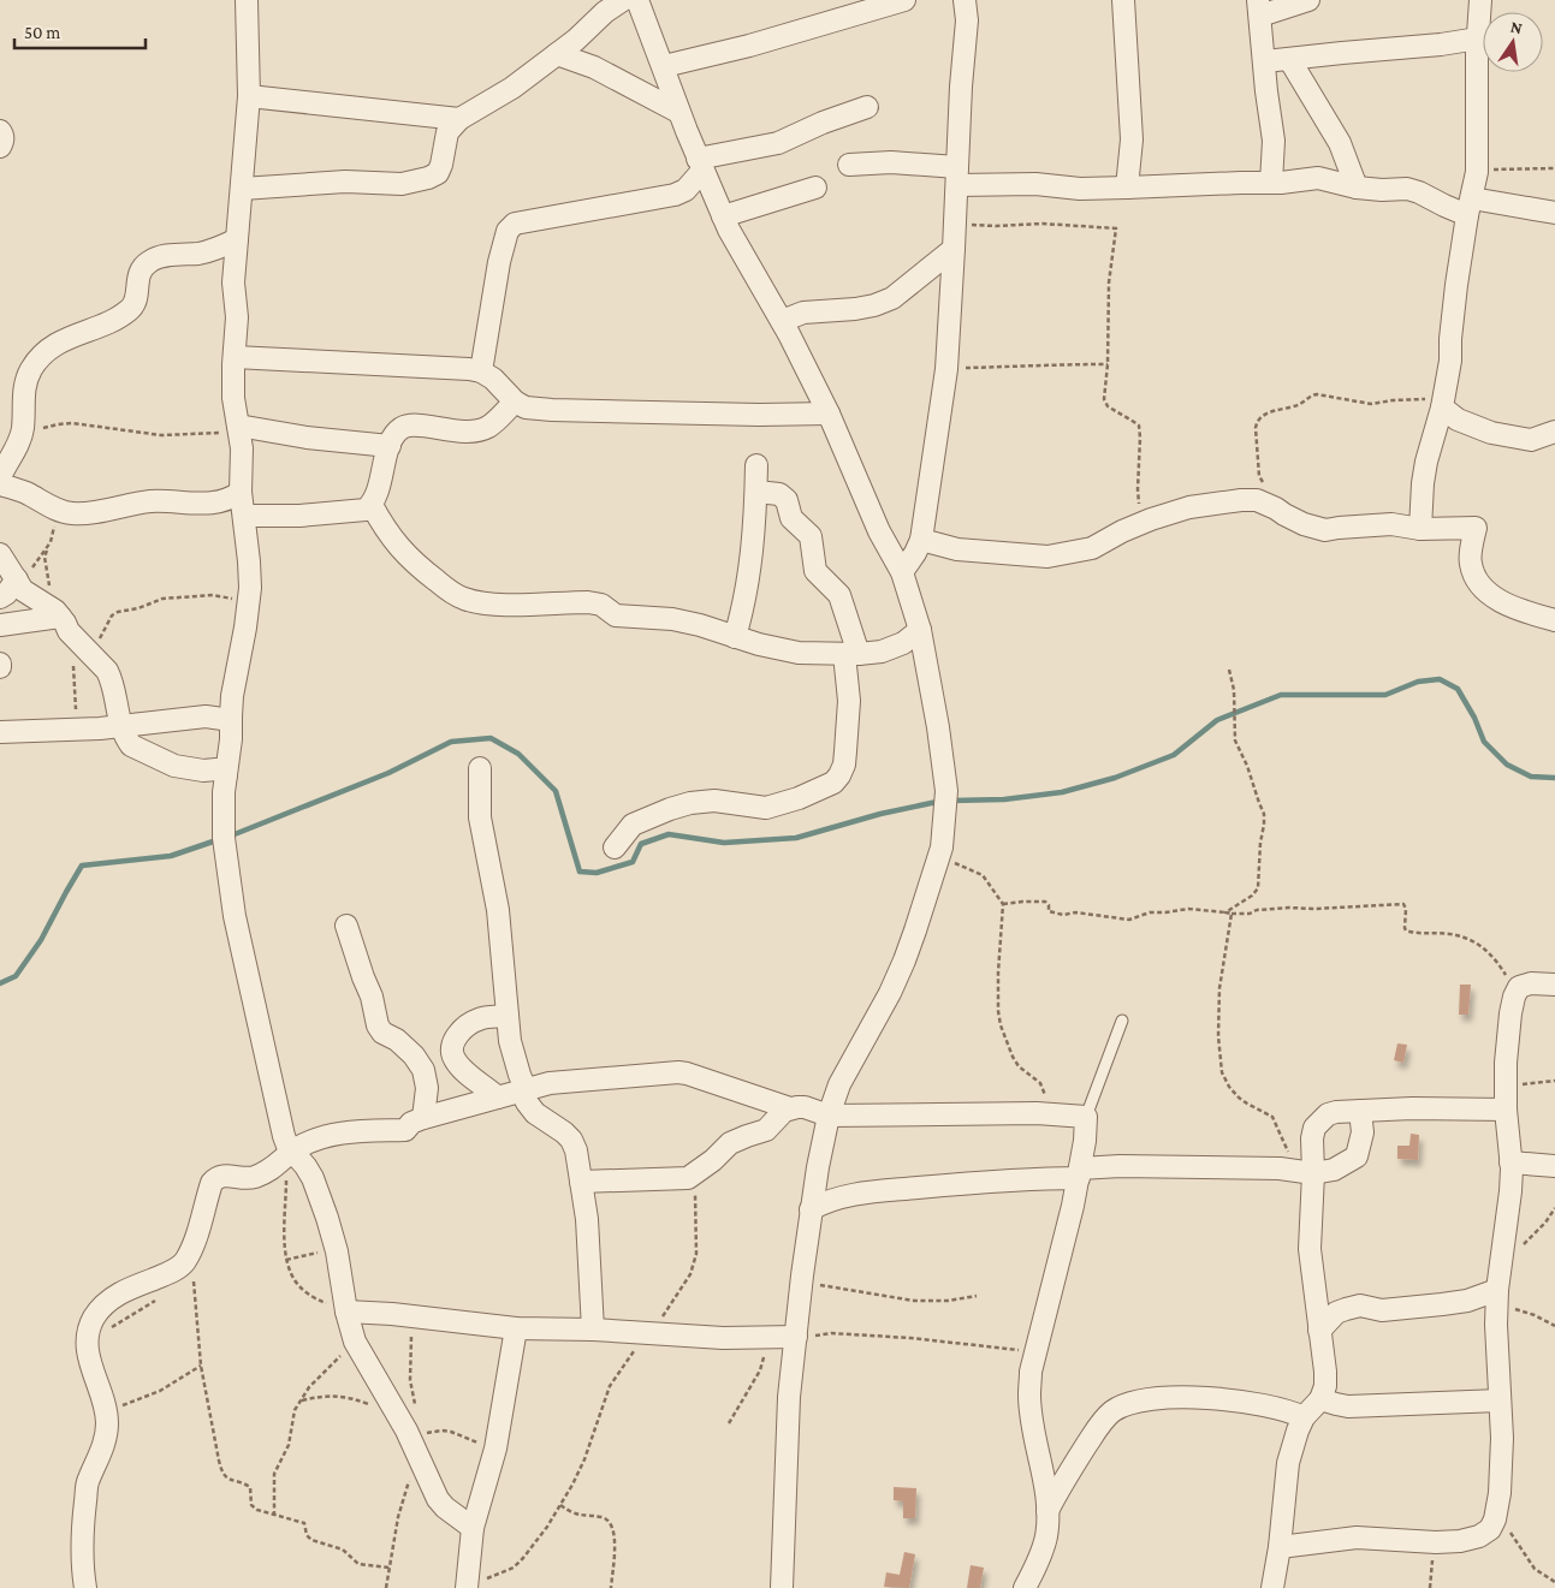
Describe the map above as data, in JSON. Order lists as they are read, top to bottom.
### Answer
{
  "scale_bar": "50 m",
  "north": "top"
}
